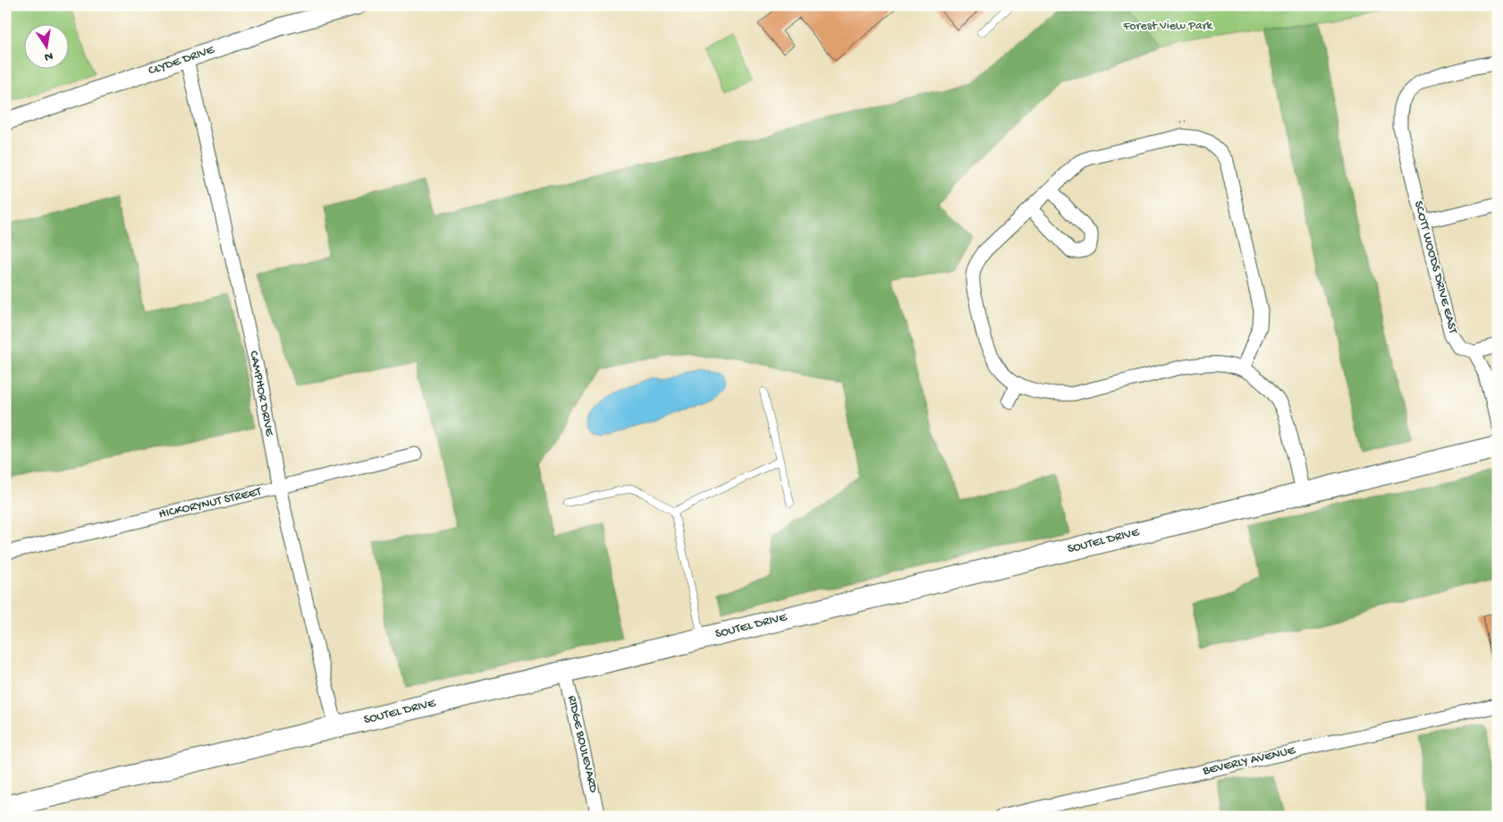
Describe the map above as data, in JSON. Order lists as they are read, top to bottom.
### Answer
{
  "streets": {
    "main road": ["SOUTEL DRIVE"],
    "street": [
      "CLYDE DRIVE",
      "SCOTT WOODS DRIVE EAST",
      "CAMPHOR DRIVE",
      "HICKORYNUT STREET",
      "RIDGE BOULEVARD",
      "BEVERLY AVENUE"
    ]
  },
  "crossings": [
    ["CLYDE DRIVE", "CAMPHOR DRIVE"],
    ["CAMPHOR DRIVE", "HICKORYNUT STREET"],
    ["CAMPHOR DRIVE", "SOUTEL DRIVE"],
    ["SOUTEL DRIVE", "RIDGE BOULEVARD"]
  ],
  "parks": ["Forest View Park"],
  "north": "bottom"
}
